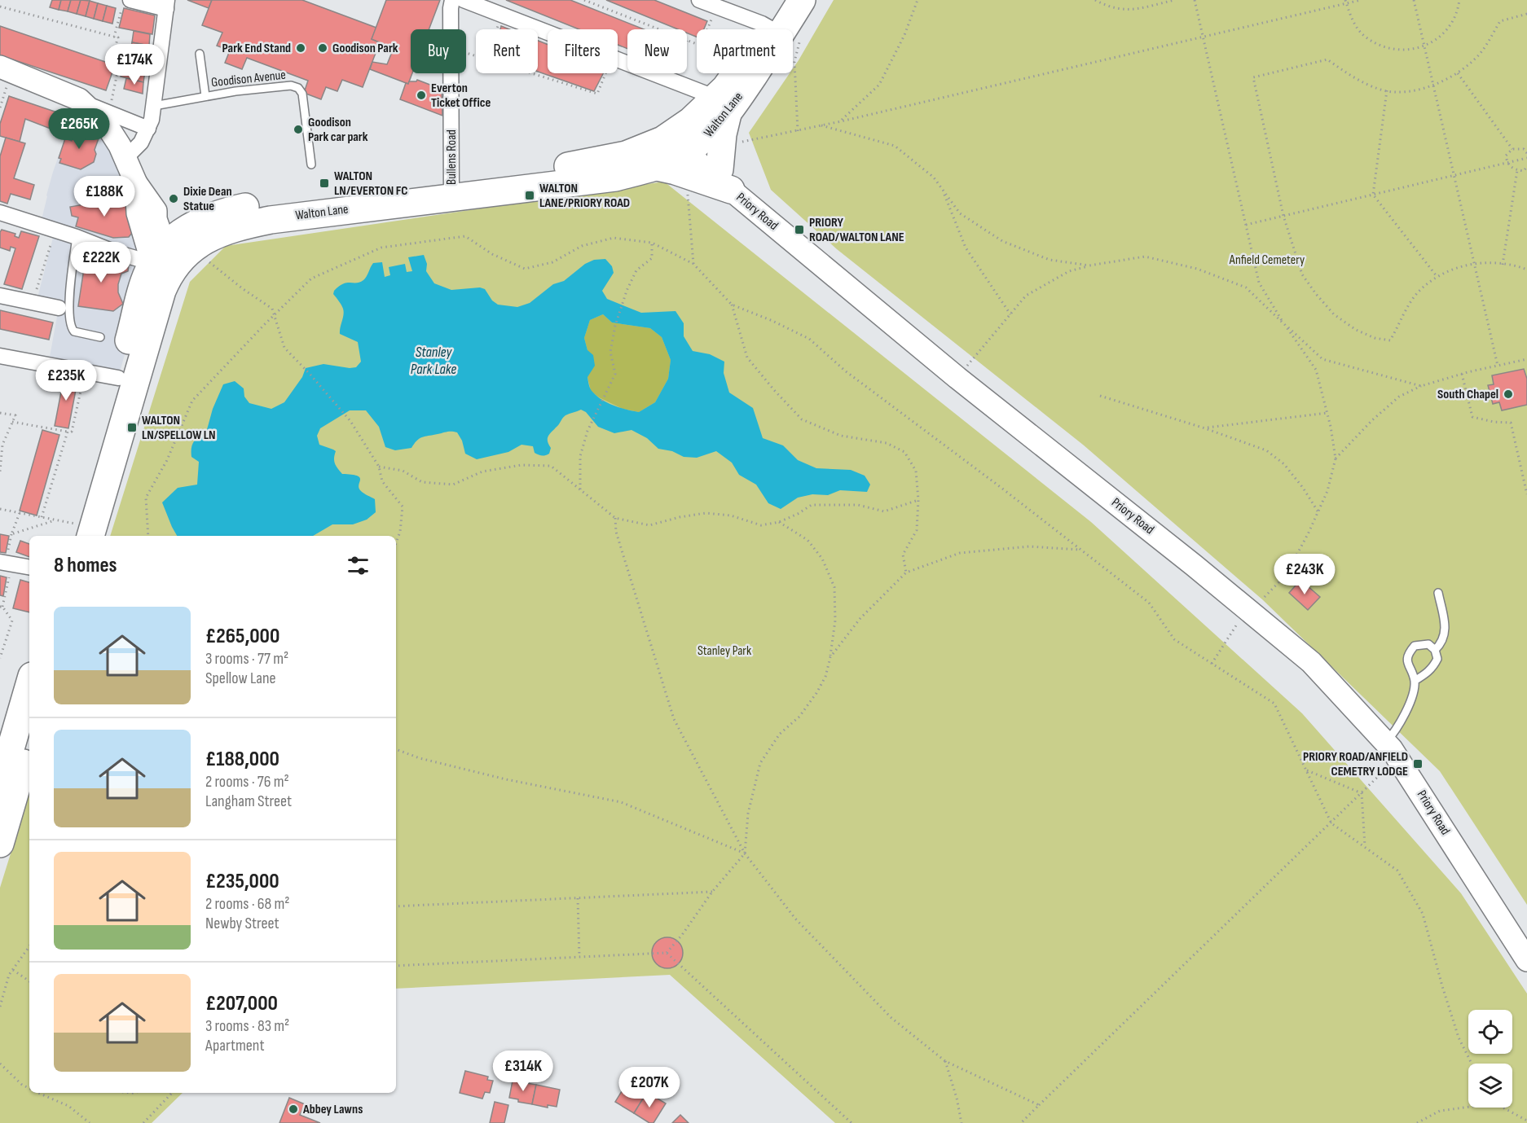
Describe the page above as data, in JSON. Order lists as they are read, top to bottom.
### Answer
{
  "streets": {
    "highway": ["Walton Lane"],
    "street": ["Bullens Road", "Priory Road"],
    "lane": ["Goodison Avenue"]
  },
  "crossings": [
    ["Walton Lane", "Bullens Road"],
    ["Walton Lane", "Priory Road"]
  ],
  "water": ["Stanley Park Lake"],
  "parks": ["Anfield Cemetery", "Stanley Park"],
  "places": {
    "other": [
      "Park End Stand",
      "Goodison Park",
      "Everton Ticket Office",
      "Goodison Park car park",
      "Dixie Dean Statue",
      "South Chapel",
      "Abbey Lawns"
    ],
    "transit": [
      "WALTON LN/EVERTON FC",
      "WALTON LANE/PRIORY ROAD",
      "PRIORY ROAD/WALTON LANE",
      "WALTON LN/SPELLOW LN",
      "PRIORY ROAD/ANFIELD CEMETRY LODGE"
    ]
  },
  "page": {
    "chip": [
      "Buy",
      "Rent",
      "Filters",
      "New",
      "Apartment"
    ],
    "price": [
      "£174K",
      "£265K",
      "£188K",
      "£222K",
      "£235K",
      "£243K",
      "£314K",
      "£207K"
    ],
    "heading": "8 homes",
    "list": [
      {
        "name": "£265,000",
        "note": "3 rooms · 77 m² · Spellow Lane"
      },
      {
        "name": "£188,000",
        "note": "2 rooms · 76 m² · Langham Street"
      },
      {
        "name": "£235,000",
        "note": "2 rooms · 68 m² · Newby Street"
      },
      {
        "name": "£207,000",
        "note": "3 rooms · 83 m² · Apartment"
      }
    ]
  }
}
